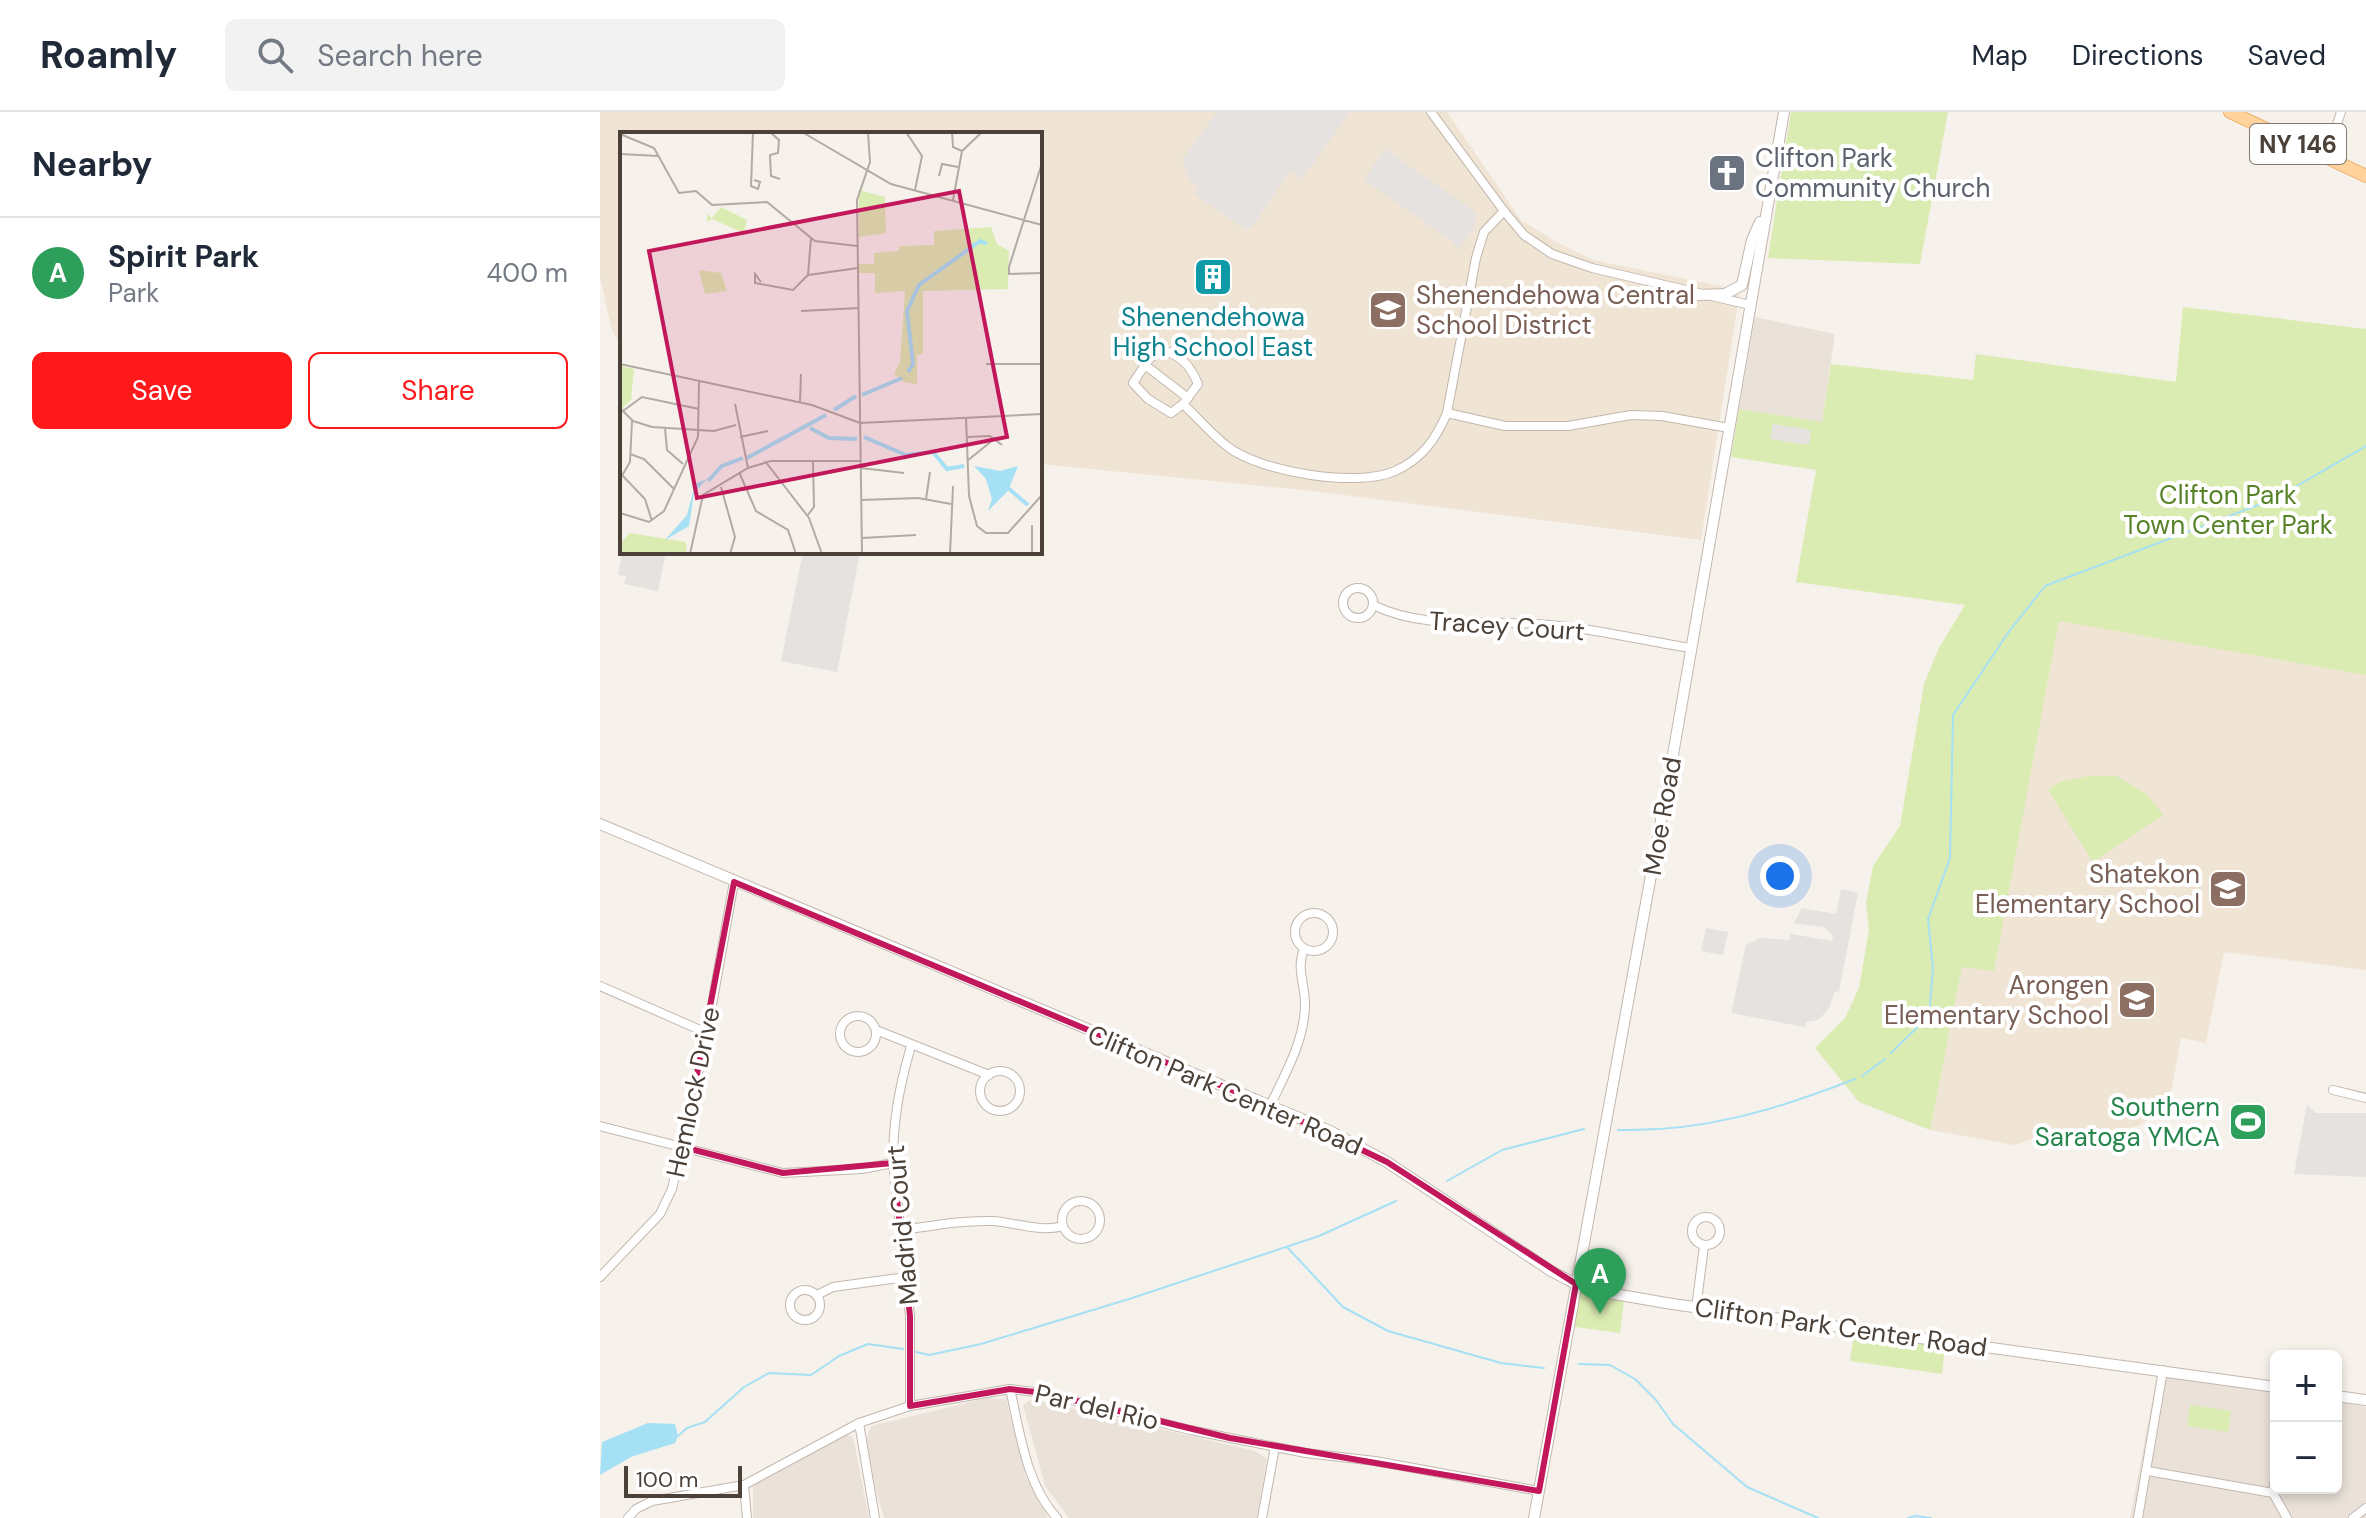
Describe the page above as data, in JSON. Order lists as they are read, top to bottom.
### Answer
{
  "streets": {
    "main road": ["NY 146"],
    "street": [
      "Tracey Court",
      "Moe Road",
      "Clifton Park Center Road",
      "Hemlock Drive",
      "Madrid Court",
      "Par del Rio"
    ]
  },
  "crossings": [
    ["Tracey Court", "Moe Road"],
    ["Moe Road", "Clifton Park Center Road"],
    ["Moe Road", "Par del Rio"],
    ["Clifton Park Center Road", "Hemlock Drive"],
    ["Madrid Court", "Par del Rio"]
  ],
  "parks": ["Clifton Park Town Center Park"],
  "places": {
    "church": ["Clifton Park Community Church"],
    "building": ["Shenendehowa High School East"],
    "school or university": ["Shenendehowa Central School District", "Shatekon Elementary School", "Arongen Elementary School"],
    "sports": ["Southern Saratoga YMCA"]
  },
  "scale_bar": "100 m",
  "page": {
    "header": "Roamly",
    "search": "Search here",
    "nav": ["Map", "Directions", "Saved"],
    "heading": "Nearby",
    "list": [
      {
        "mark": "A",
        "name": "Spirit Park",
        "note": "Park",
        "value": "400 m"
      }
    ],
    "buttons": ["Save", "Share"],
    "pins": "A",
    "map_buttons": ["+", "−"],
    "scale": "100 m"
  }
}
